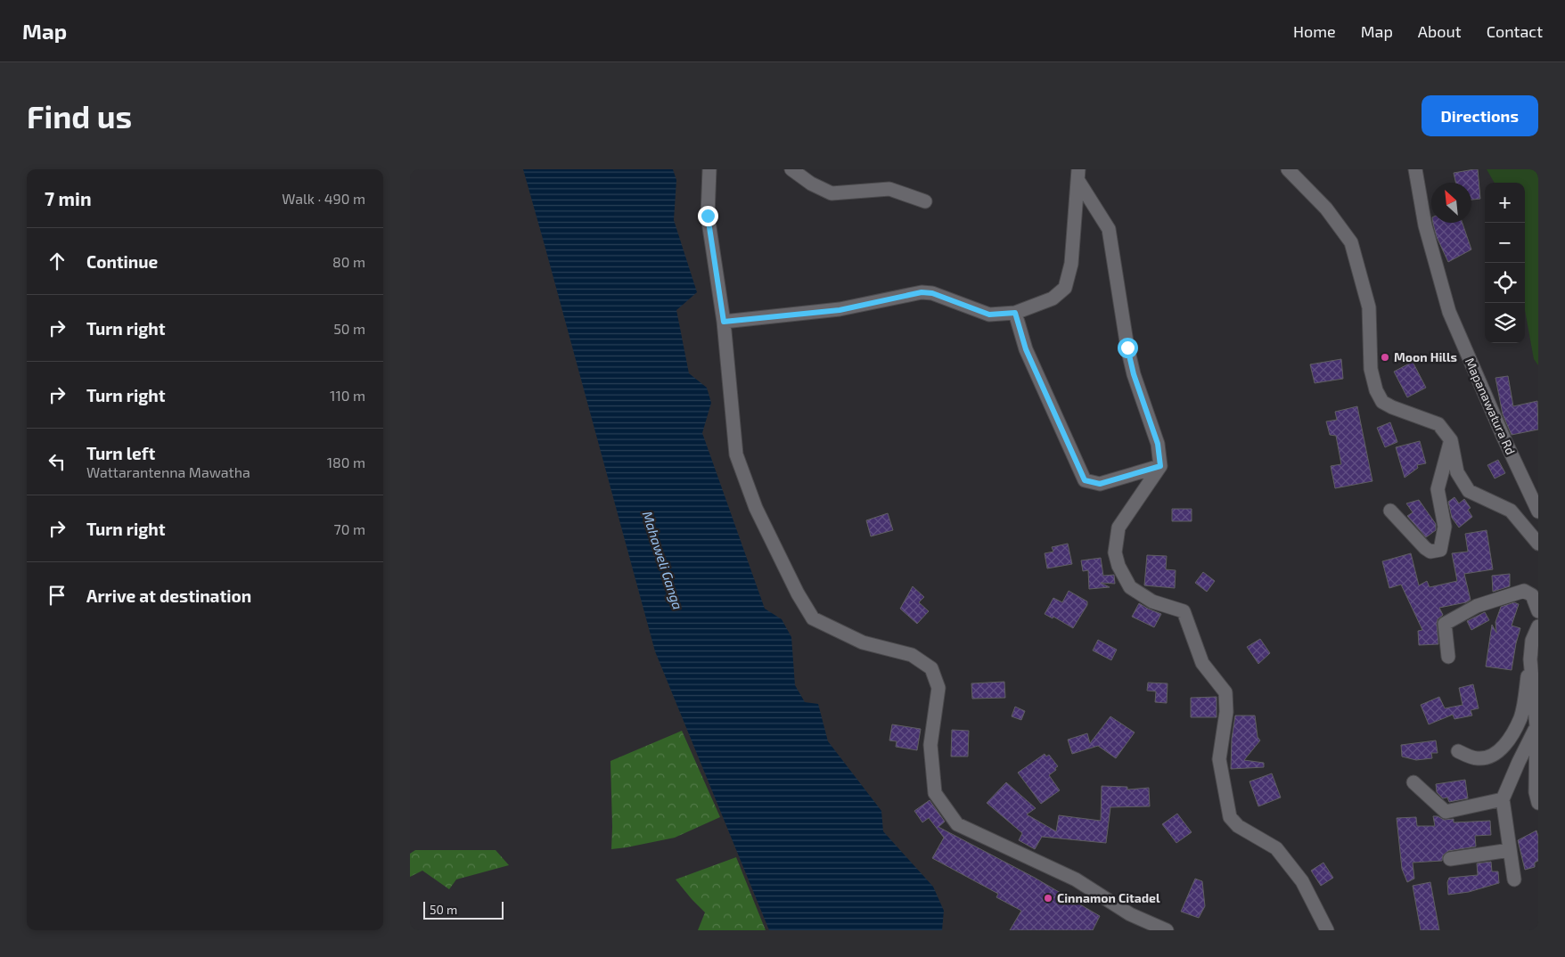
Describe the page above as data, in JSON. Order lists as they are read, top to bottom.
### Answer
{
  "streets": {
    "street": ["Mapanawatura Rd"]
  },
  "water": ["Mahaweli Ganga"],
  "places": ["Moon Hills", "Cinnamon Citadel"],
  "scale_bar": "50 m",
  "north": "top left",
  "page": {
    "header": "Map",
    "nav": [
      "Home",
      "Map",
      "About",
      "Contact"
    ],
    "buttons": "Directions",
    "title": "Find us",
    "heading": ["7 min", "Walk · 490 m"],
    "map_buttons": ["+", "−"],
    "list": [
      ["Continue", "80 m"],
      ["Turn right", "50 m"],
      ["Turn right", "110 m"],
      ["Turn left", "Wattarantenna Mawatha", "180 m"],
      ["Turn right", "70 m"],
      "Arrive at destination"
    ],
    "scale": "50 m"
  }
}
